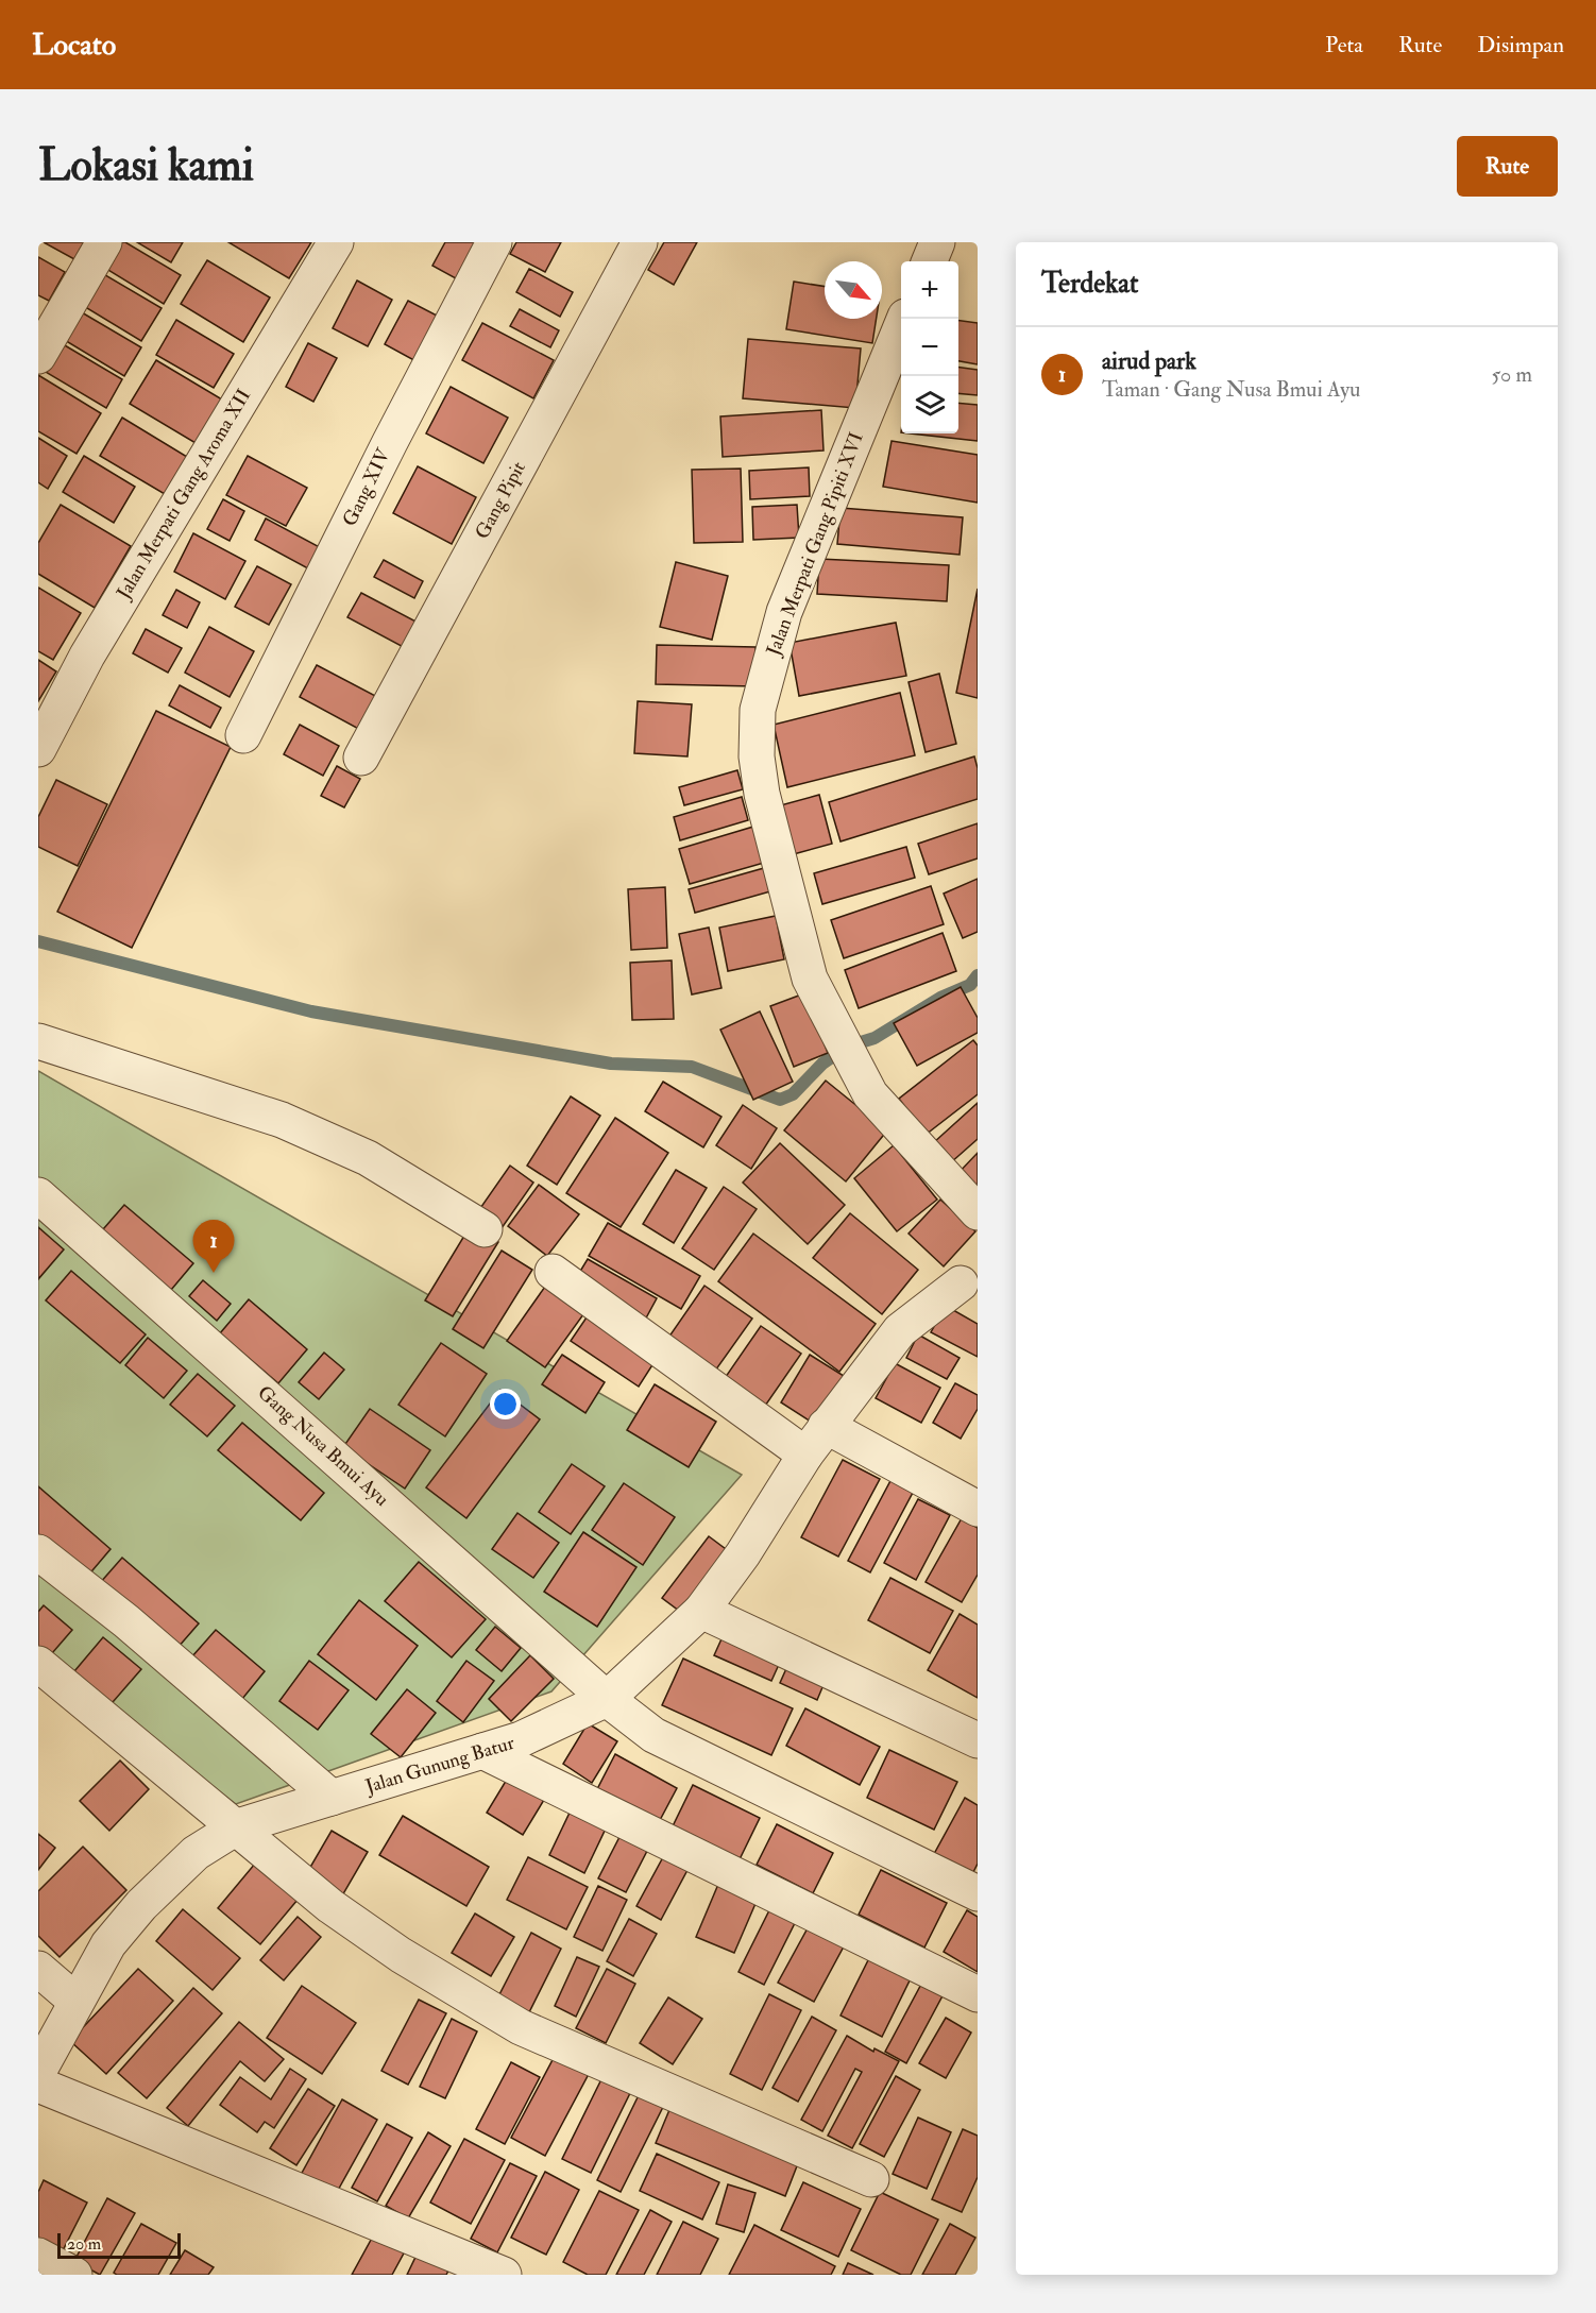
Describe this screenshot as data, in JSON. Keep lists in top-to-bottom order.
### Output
{
  "streets": {
    "street": [
      "Gang XIV",
      "Jalan Merpati Gang Aroma XII",
      "Gang Pipit",
      "Jalan Merpati Gang Pipiti XVI",
      "Gang Nusa Bmui Ayu",
      "Jalan Gunung Batur"
    ]
  },
  "crossings": [
    ["Gang Nusa Bmui Ayu", "Jalan Gunung Batur"]
  ],
  "scale_bar": "20 m",
  "north": "bottom right",
  "page": {
    "header": "Locato",
    "nav": ["Peta", "Rute", "Disimpan"],
    "buttons": "Rute",
    "title": "Lokasi kami",
    "heading": "Terdekat",
    "map_buttons": ["+", "−"],
    "list": [
      {
        "mark": "1",
        "name": "airud park",
        "note": "Taman · Gang Nusa Bmui Ayu",
        "value": "50 m"
      }
    ],
    "pins": "1",
    "scale": "20 m"
  }
}
